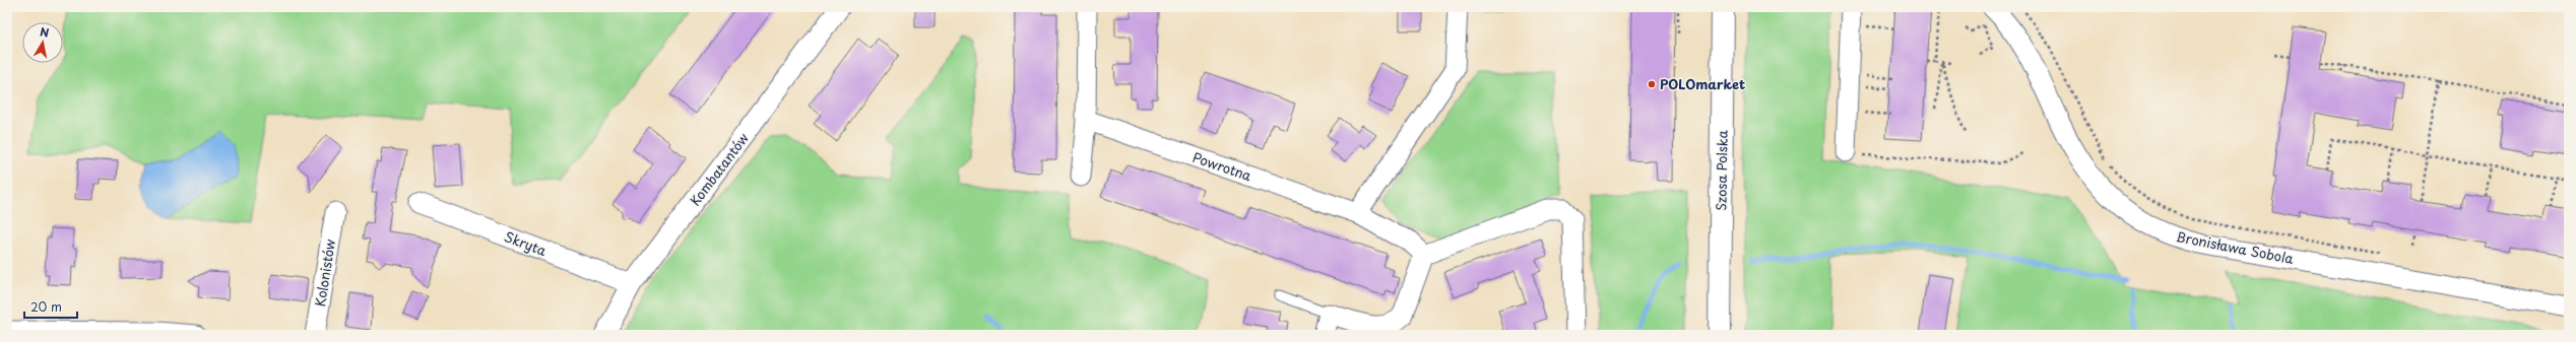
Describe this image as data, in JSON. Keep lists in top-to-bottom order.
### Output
{
  "streets": {
    "street": [
      "Powrotna",
      "Kombatantów",
      "Szosa Polska",
      "Skryta",
      "Bronisława Sobola",
      "Kolonistów"
    ]
  },
  "crossings": [
    ["Kombatantów", "Skryta"]
  ],
  "places": ["POLOmarket"],
  "scale_bar": "20 m",
  "north": "top"
}
